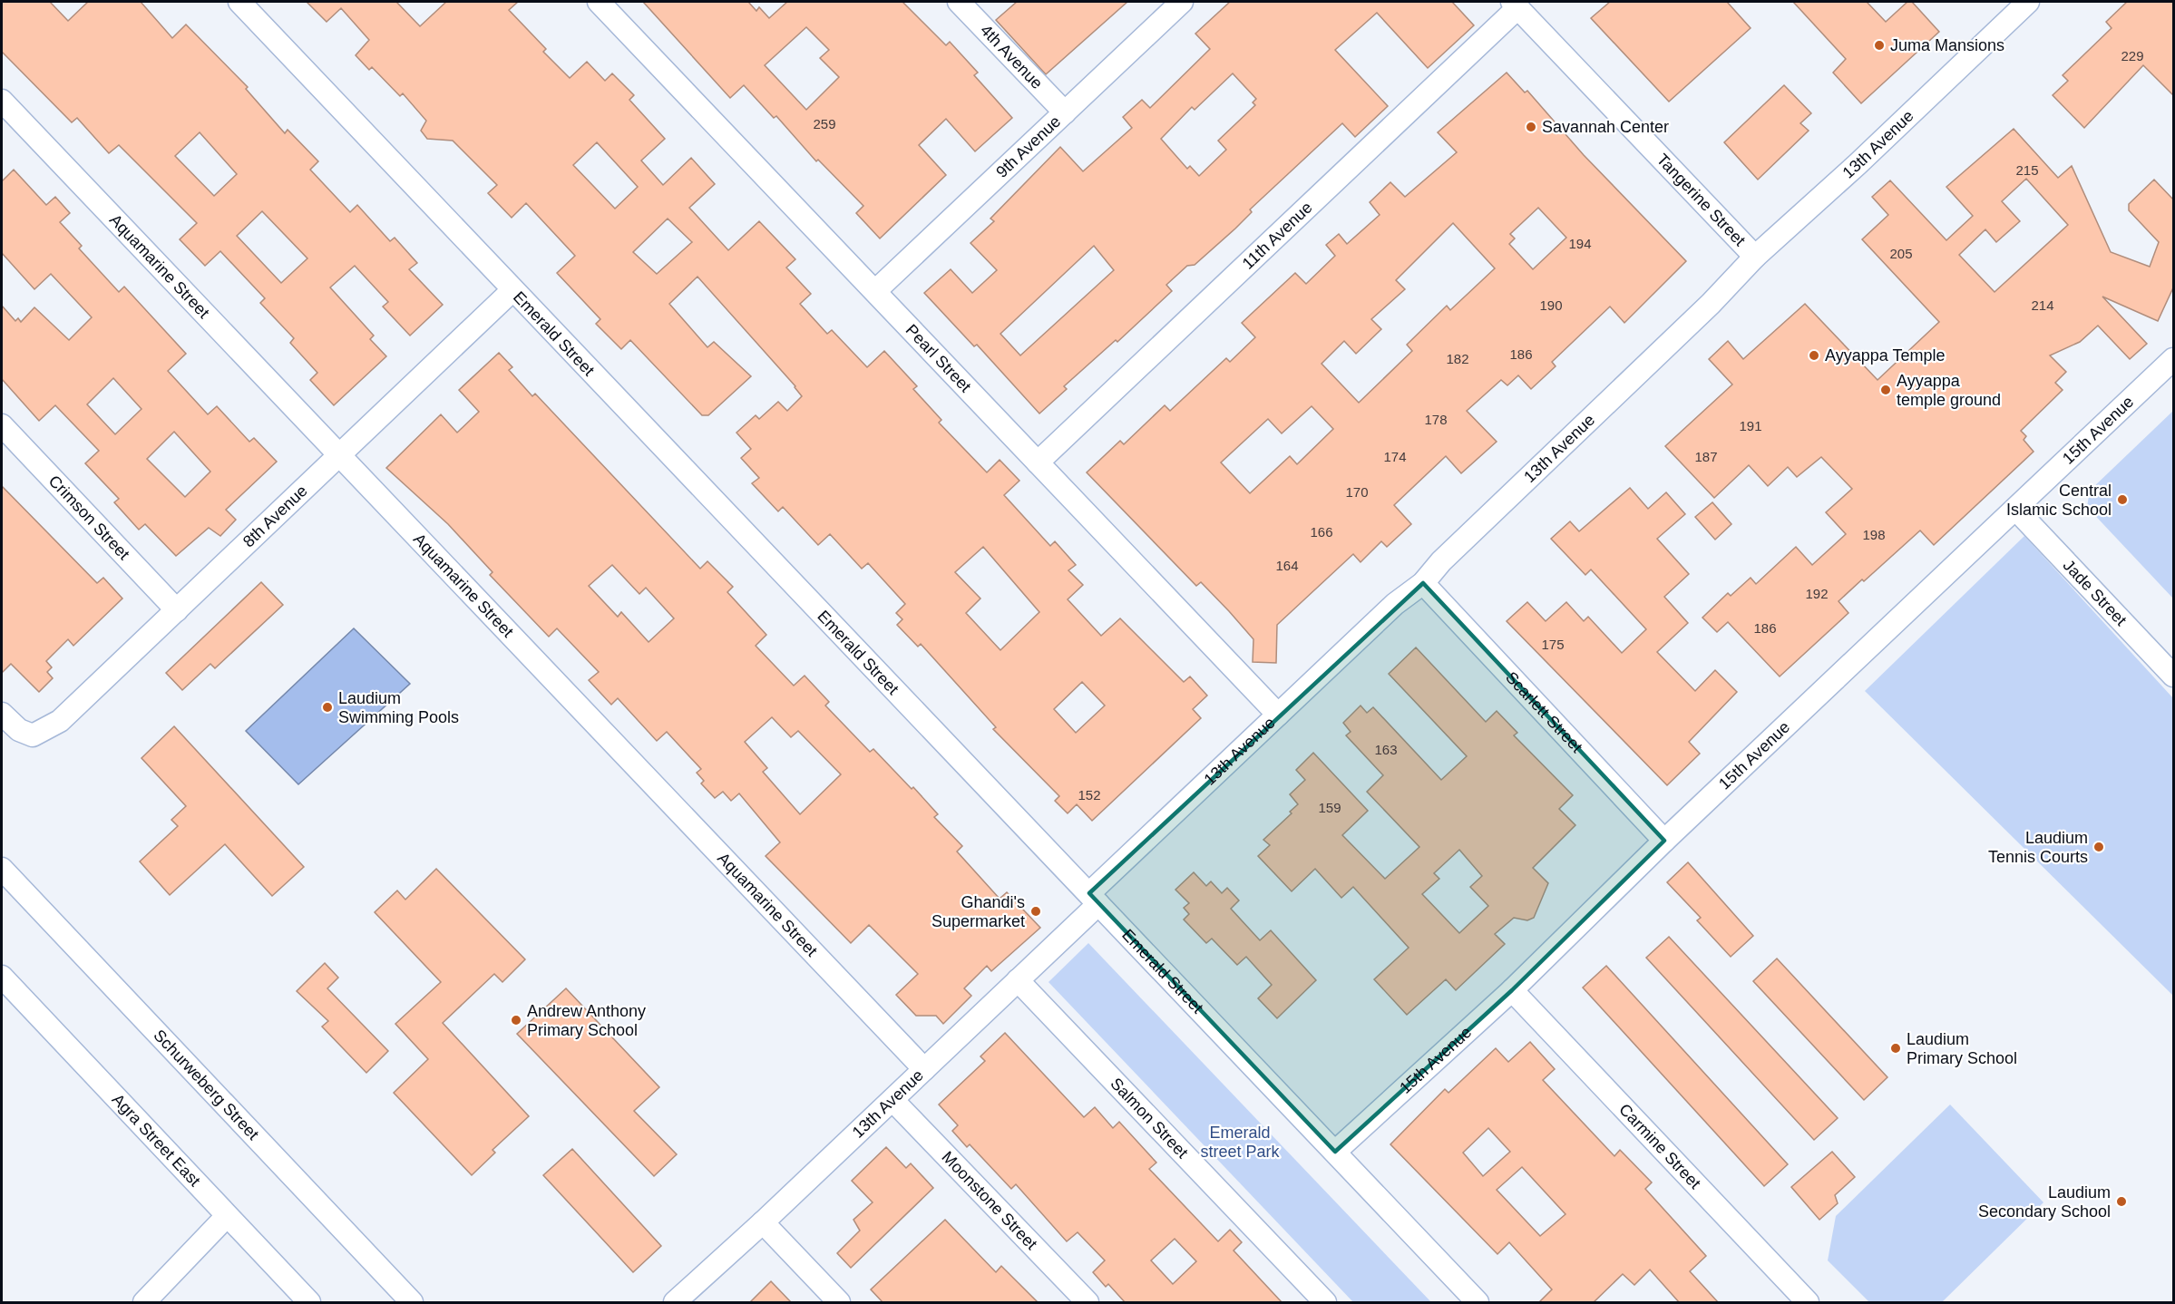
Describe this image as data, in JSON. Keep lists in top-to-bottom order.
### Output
{
  "streets": {
    "street": [
      "4th Avenue",
      "13th Avenue",
      "9th Avenue",
      "Tangerine Street",
      "11th Avenue",
      "Aquamarine Street",
      "Emerald Street",
      "Pearl Street",
      "15th Avenue",
      "8th Avenue",
      "Crimson Street",
      "Jade Street",
      "Scarlett Street",
      "Schurweberg Street",
      "Salmon Street",
      "Agra Street East",
      "Carmine Street",
      "Moonstone Street"
    ]
  },
  "crossings": [
    ["4th Avenue", "9th Avenue"],
    ["13th Avenue", "Tangerine Street"],
    ["13th Avenue", "Aquamarine Street"],
    ["13th Avenue", "Emerald Street"],
    ["13th Avenue", "Pearl Street"],
    ["13th Avenue", "Scarlett Street"],
    ["13th Avenue", "Salmon Street"],
    ["13th Avenue", "Moonstone Street"],
    ["9th Avenue", "Pearl Street"],
    ["Tangerine Street", "11th Avenue"],
    ["11th Avenue", "Pearl Street"],
    ["Aquamarine Street", "8th Avenue"],
    ["Emerald Street", "15th Avenue"],
    ["Emerald Street", "8th Avenue"],
    ["15th Avenue", "Jade Street"],
    ["15th Avenue", "Scarlett Street"],
    ["15th Avenue", "Carmine Street"],
    ["8th Avenue", "Crimson Street"]
  ],
  "parks": ["Emerald street Park"],
  "places": [
    "Juma Mansions",
    "Savannah Center",
    "Ayyappa Temple",
    "Ayyappa temple ground",
    "Central Islamic School",
    "Laudium Swimming Pools",
    "Laudium Tennis Courts",
    "Ghandi's Supermarket",
    "Andrew Anthony Primary School",
    "Laudium Primary School",
    "Laudium Secondary School"
  ],
  "house_numbers": [
    "229",
    "259",
    "215",
    "194",
    "205",
    "190",
    "214",
    "186",
    "182",
    "178",
    "191",
    "174",
    "187",
    "170",
    "166",
    "198",
    "164",
    "192",
    "186",
    "175",
    "163",
    "152",
    "159"
  ]
}
